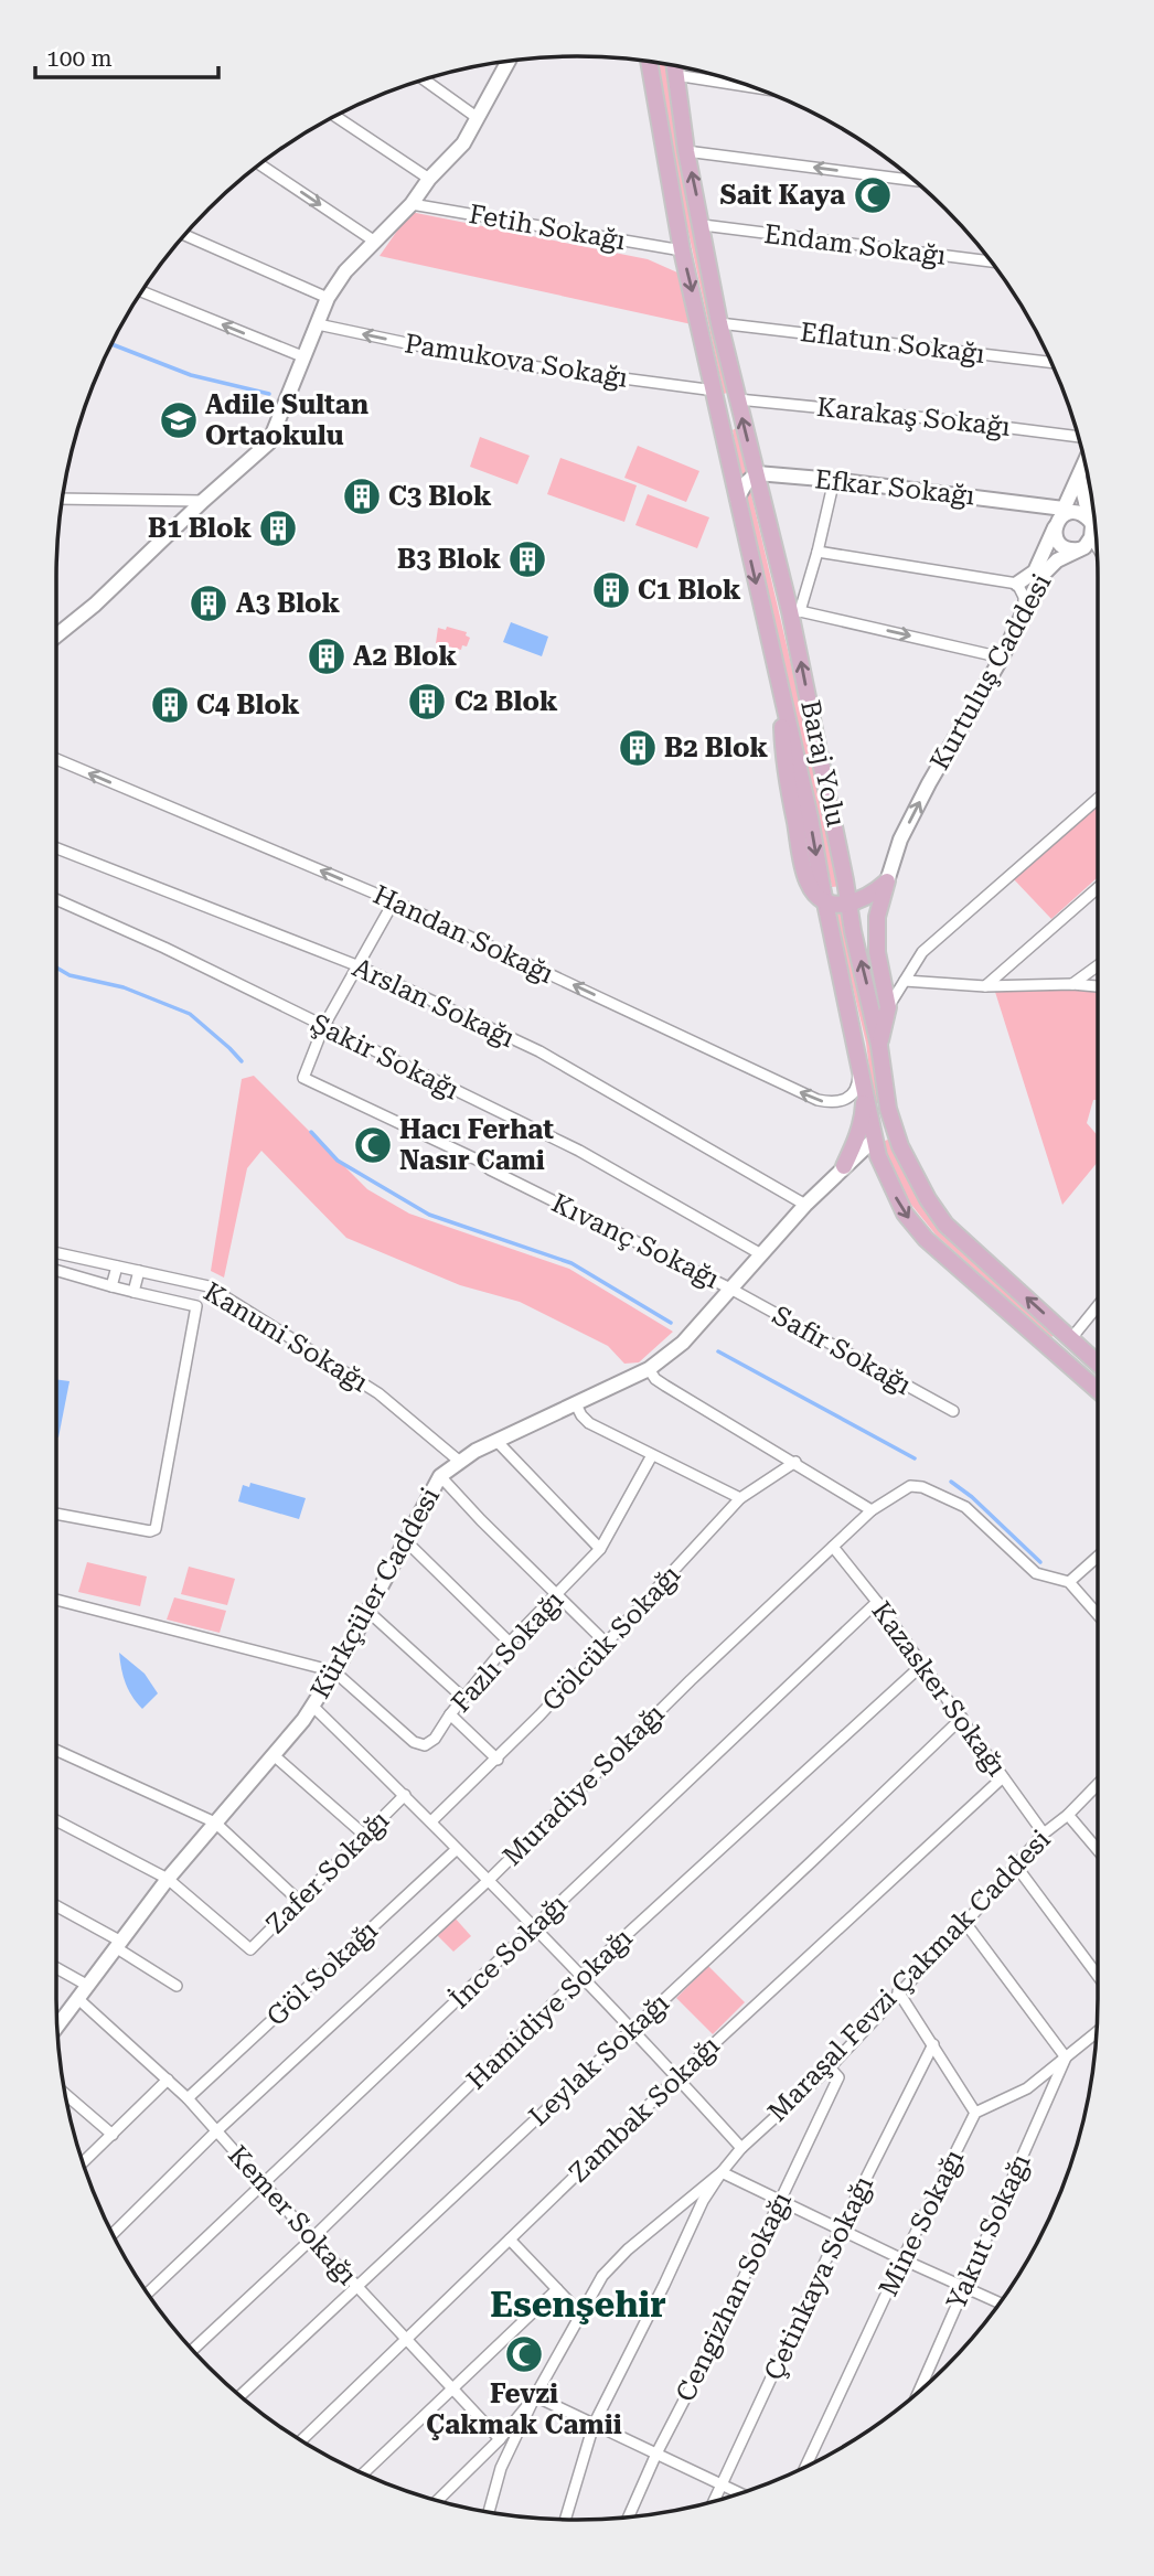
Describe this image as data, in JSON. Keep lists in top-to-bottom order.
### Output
{
  "streets": {
    "main road": [
      "Efkar Sokağı",
      "Kurtuluş Caddesi",
      "Baraj Yolu",
      "Kürkçüler Caddesi"
    ],
    "street": [
      "Fetih Sokağı",
      "Endam Sokağı",
      "Eflatun Sokağı",
      "Pamukova Sokağı",
      "Karakaş Sokağı",
      "Handan Sokağı",
      "Arslan Sokağı",
      "Şakir Sokağı",
      "Kıvanç Sokağı",
      "Kanuni Sokağı",
      "Safir Sokağı",
      "Gölcük Sokağı",
      "Fazlı Sokağı",
      "Kazasker Sokağı",
      "Muradiye Sokağı",
      "Zafer Sokağı",
      "İnce Sokağı",
      "Göl Sokağı",
      "Maraşal Fevzi Çakmak Caddesi",
      "Hamidiye Sokağı",
      "Leylak Sokağı",
      "Zambak Sokağı",
      "Kemer Sokağı",
      "Mine Sokağı",
      "Yakut Sokağı",
      "Çetinkaya Sokağı",
      "Cengizhan Sokağı"
    ]
  },
  "crossings": [
    ["Fetih Sokağı", "Baraj Yolu"],
    ["Endam Sokağı", "Baraj Yolu"],
    ["Eflatun Sokağı", "Baraj Yolu"],
    ["Pamukova Sokağı", "Baraj Yolu"],
    ["Karakaş Sokağı", "Baraj Yolu"],
    ["Efkar Sokağı", "Kurtuluş Caddesi"],
    ["Efkar Sokağı", "Baraj Yolu"],
    ["Baraj Yolu", "Handan Sokağı"],
    ["Baraj Yolu", "Kürkçüler Caddesi"],
    ["Handan Sokağı", "Kıvanç Sokağı"],
    ["Arslan Sokağı", "Kıvanç Sokağı"],
    ["Arslan Sokağı", "Kürkçüler Caddesi"],
    ["Şakir Sokağı", "Kıvanç Sokağı"],
    ["Şakir Sokağı", "Kürkçüler Caddesi"],
    ["Kıvanç Sokağı", "Safir Sokağı"],
    ["Kıvanç Sokağı", "Kürkçüler Caddesi"],
    ["Kanuni Sokağı", "Kürkçüler Caddesi"],
    ["Safir Sokağı", "Kürkçüler Caddesi"],
    ["Kürkçüler Caddesi", "Fazlı Sokağı"],
    ["Kürkçüler Caddesi", "Zafer Sokağı"],
    ["Kürkçüler Caddesi", "Kemer Sokağı"],
    ["Kazasker Sokağı", "Muradiye Sokağı"],
    ["Kazasker Sokağı", "İnce Sokağı"],
    ["Kazasker Sokağı", "Maraşal Fevzi Çakmak Caddesi"],
    ["Kazasker Sokağı", "Hamidiye Sokağı"],
    ["Kazasker Sokağı", "Leylak Sokağı"],
    ["Kazasker Sokağı", "Zambak Sokağı"],
    ["Muradiye Sokağı", "Kemer Sokağı"],
    ["İnce Sokağı", "Kemer Sokağı"],
    ["Göl Sokağı", "Kemer Sokağı"],
    ["Maraşal Fevzi Çakmak Caddesi", "Cengizhan Sokağı"],
    ["Hamidiye Sokağı", "Kemer Sokağı"],
    ["Leylak Sokağı", "Kemer Sokağı"],
    ["Zambak Sokağı", "Kemer Sokağı"]
  ],
  "one_way": ["Pamukova Sokağı", "Kurtuluş Caddesi", "Handan Sokağı"],
  "districts": ["Esenşehir"],
  "places": {
    "mosque": ["Sait Kaya", "Hacı Ferhat Nasır Cami", "Fevzi Çakmak Camii"],
    "school or university": ["Adile Sultan Ortaokulu"],
    "building": [
      "C3 Blok",
      "B1 Blok",
      "B3 Blok",
      "C1 Blok",
      "A3 Blok",
      "A2 Blok",
      "C2 Blok",
      "C4 Blok",
      "B2 Blok"
    ]
  },
  "scale_bar": "100 m"
}
